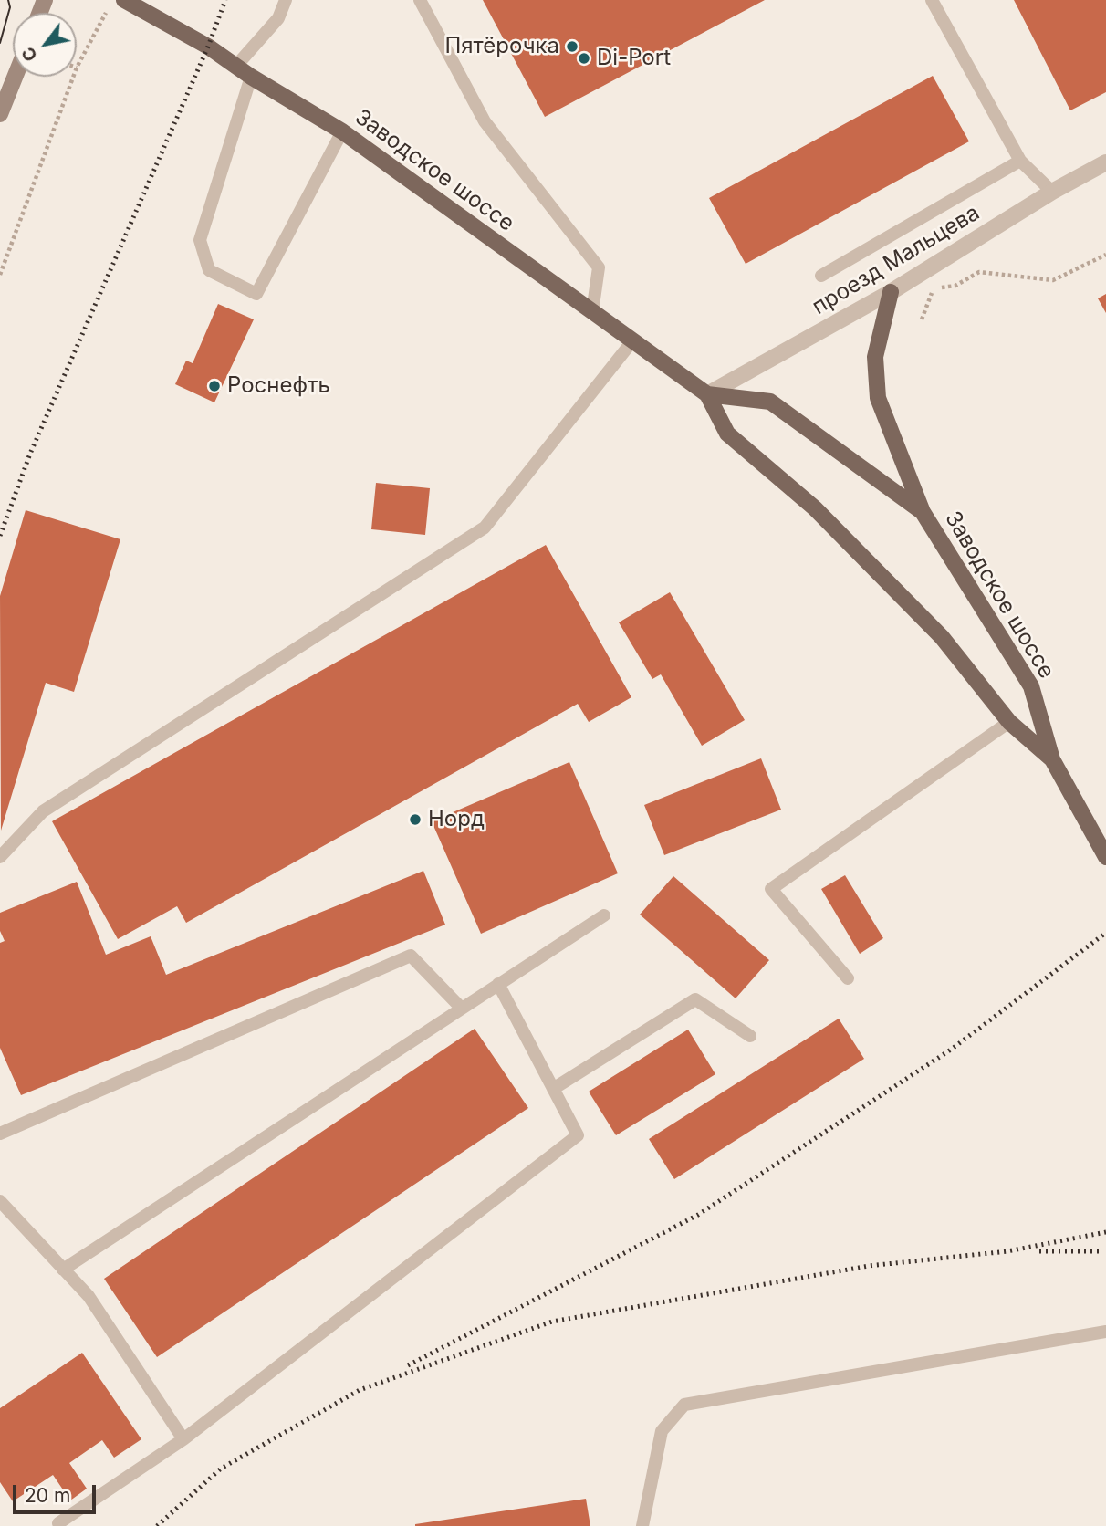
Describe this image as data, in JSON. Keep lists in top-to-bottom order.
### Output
{
  "streets": {
    "main road": ["Заводское шоссе"],
    "street": ["проезд Мальцева"]
  },
  "crossings": [
    ["Заводское шоссе", "проезд Мальцева"]
  ],
  "places": [
    "Пятёрочка",
    "Di-Port",
    "Роснефть",
    "Норд"
  ],
  "scale_bar": "20 m",
  "north": "bottom left"
}
